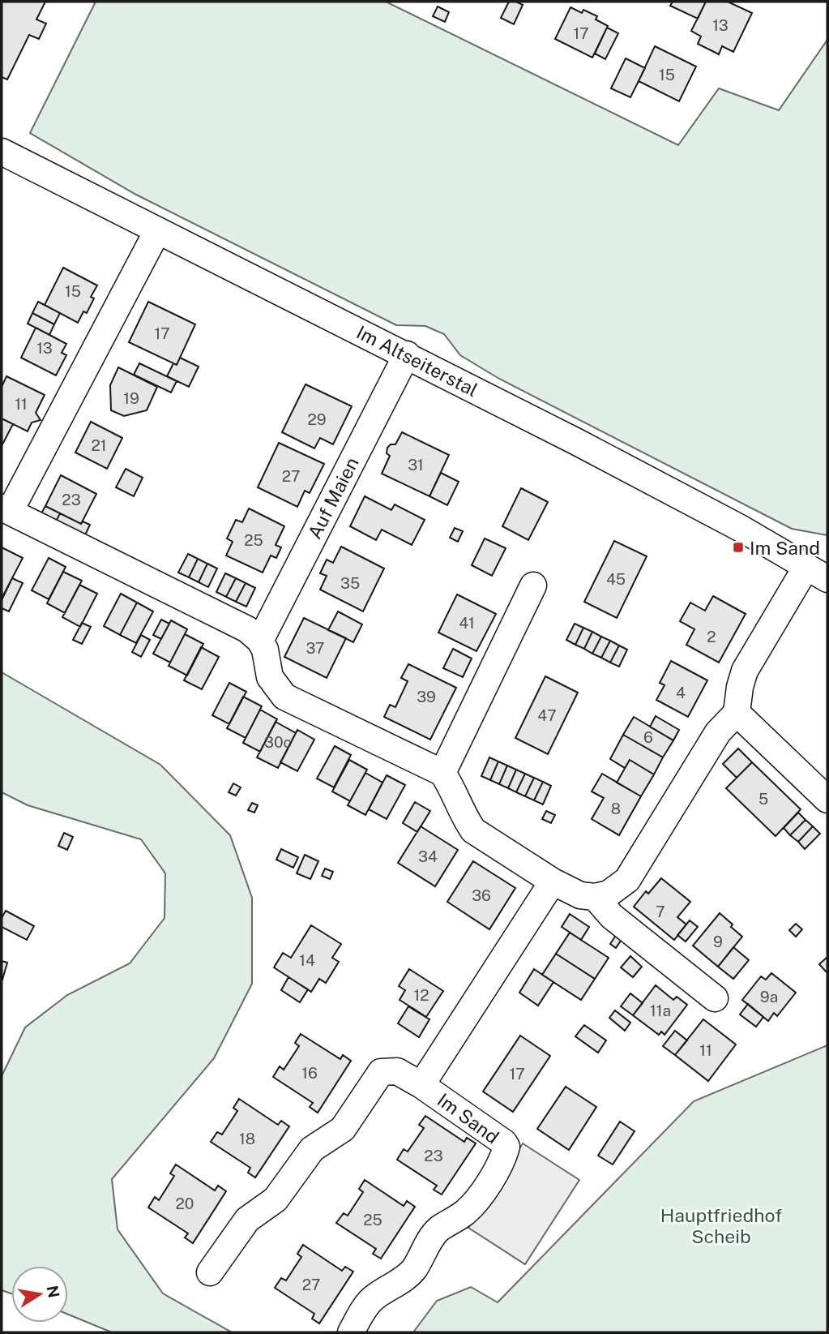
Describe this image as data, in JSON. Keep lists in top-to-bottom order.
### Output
{
  "streets": {
    "street": ["Im Altseiterstal", "Auf Maien", "Im Sand"]
  },
  "crossings": [
    ["Im Altseiterstal", "Auf Maien"]
  ],
  "parks": ["Hauptfriedhof Scheib"],
  "places": {
    "transit": ["Im Sand"]
  },
  "house_numbers": [
    "13",
    "17",
    "15",
    "15",
    "17",
    "13",
    "19",
    "11",
    "29",
    "21",
    "31",
    "27",
    "23",
    "25",
    "45",
    "35",
    "41",
    "2",
    "37",
    "4",
    "39",
    "47",
    "6",
    "30c",
    "5",
    "8",
    "34",
    "36",
    "7",
    "9",
    "14",
    "12",
    "9a",
    "11a",
    "11",
    "16",
    "17",
    "18",
    "23",
    "20",
    "25",
    "27"
  ],
  "north": "right"
}
